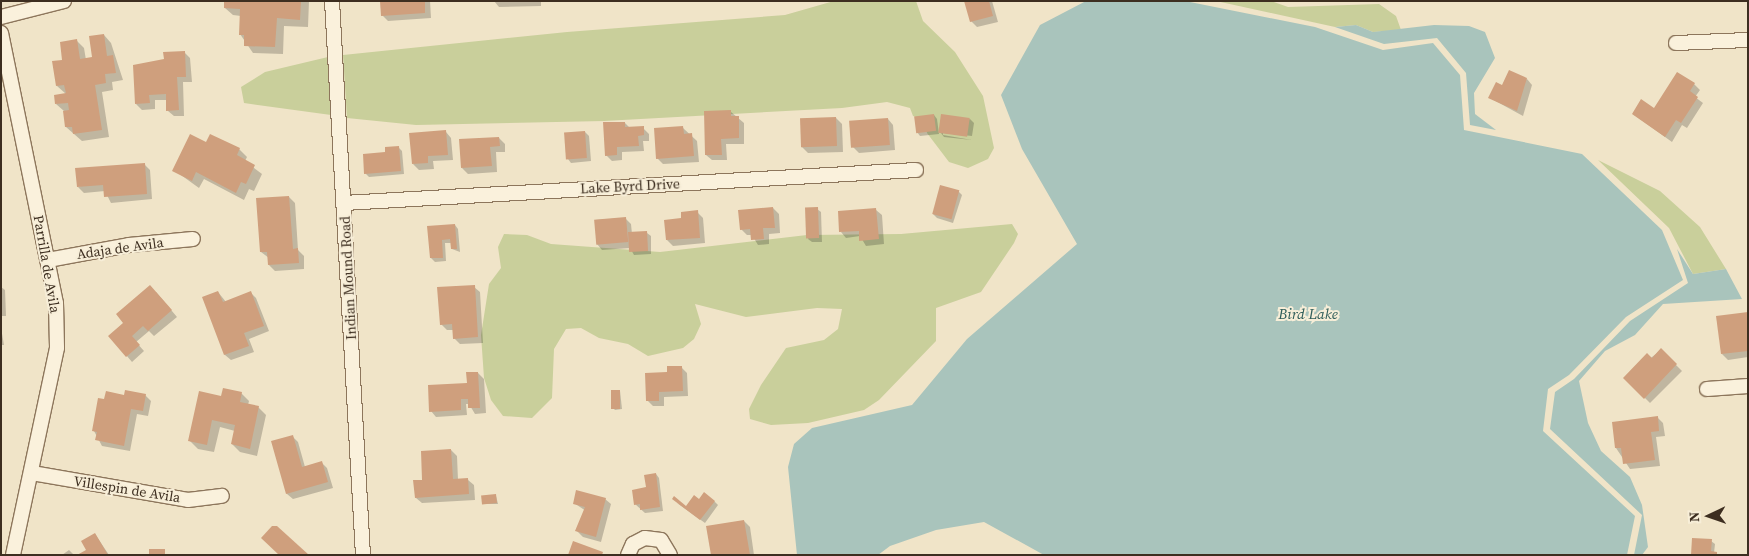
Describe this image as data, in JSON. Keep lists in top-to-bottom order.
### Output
{
  "streets": {
    "street": [
      "Lake Byrd Drive",
      "Adaja de Avila",
      "Parrilla de Avila",
      "Indian Mound Road",
      "Villespin de Avila"
    ]
  },
  "crossings": [
    ["Lake Byrd Drive", "Indian Mound Road"],
    ["Adaja de Avila", "Parrilla de Avila"],
    ["Parrilla de Avila", "Villespin de Avila"]
  ],
  "water": ["Bird Lake"],
  "north": "left"
}
